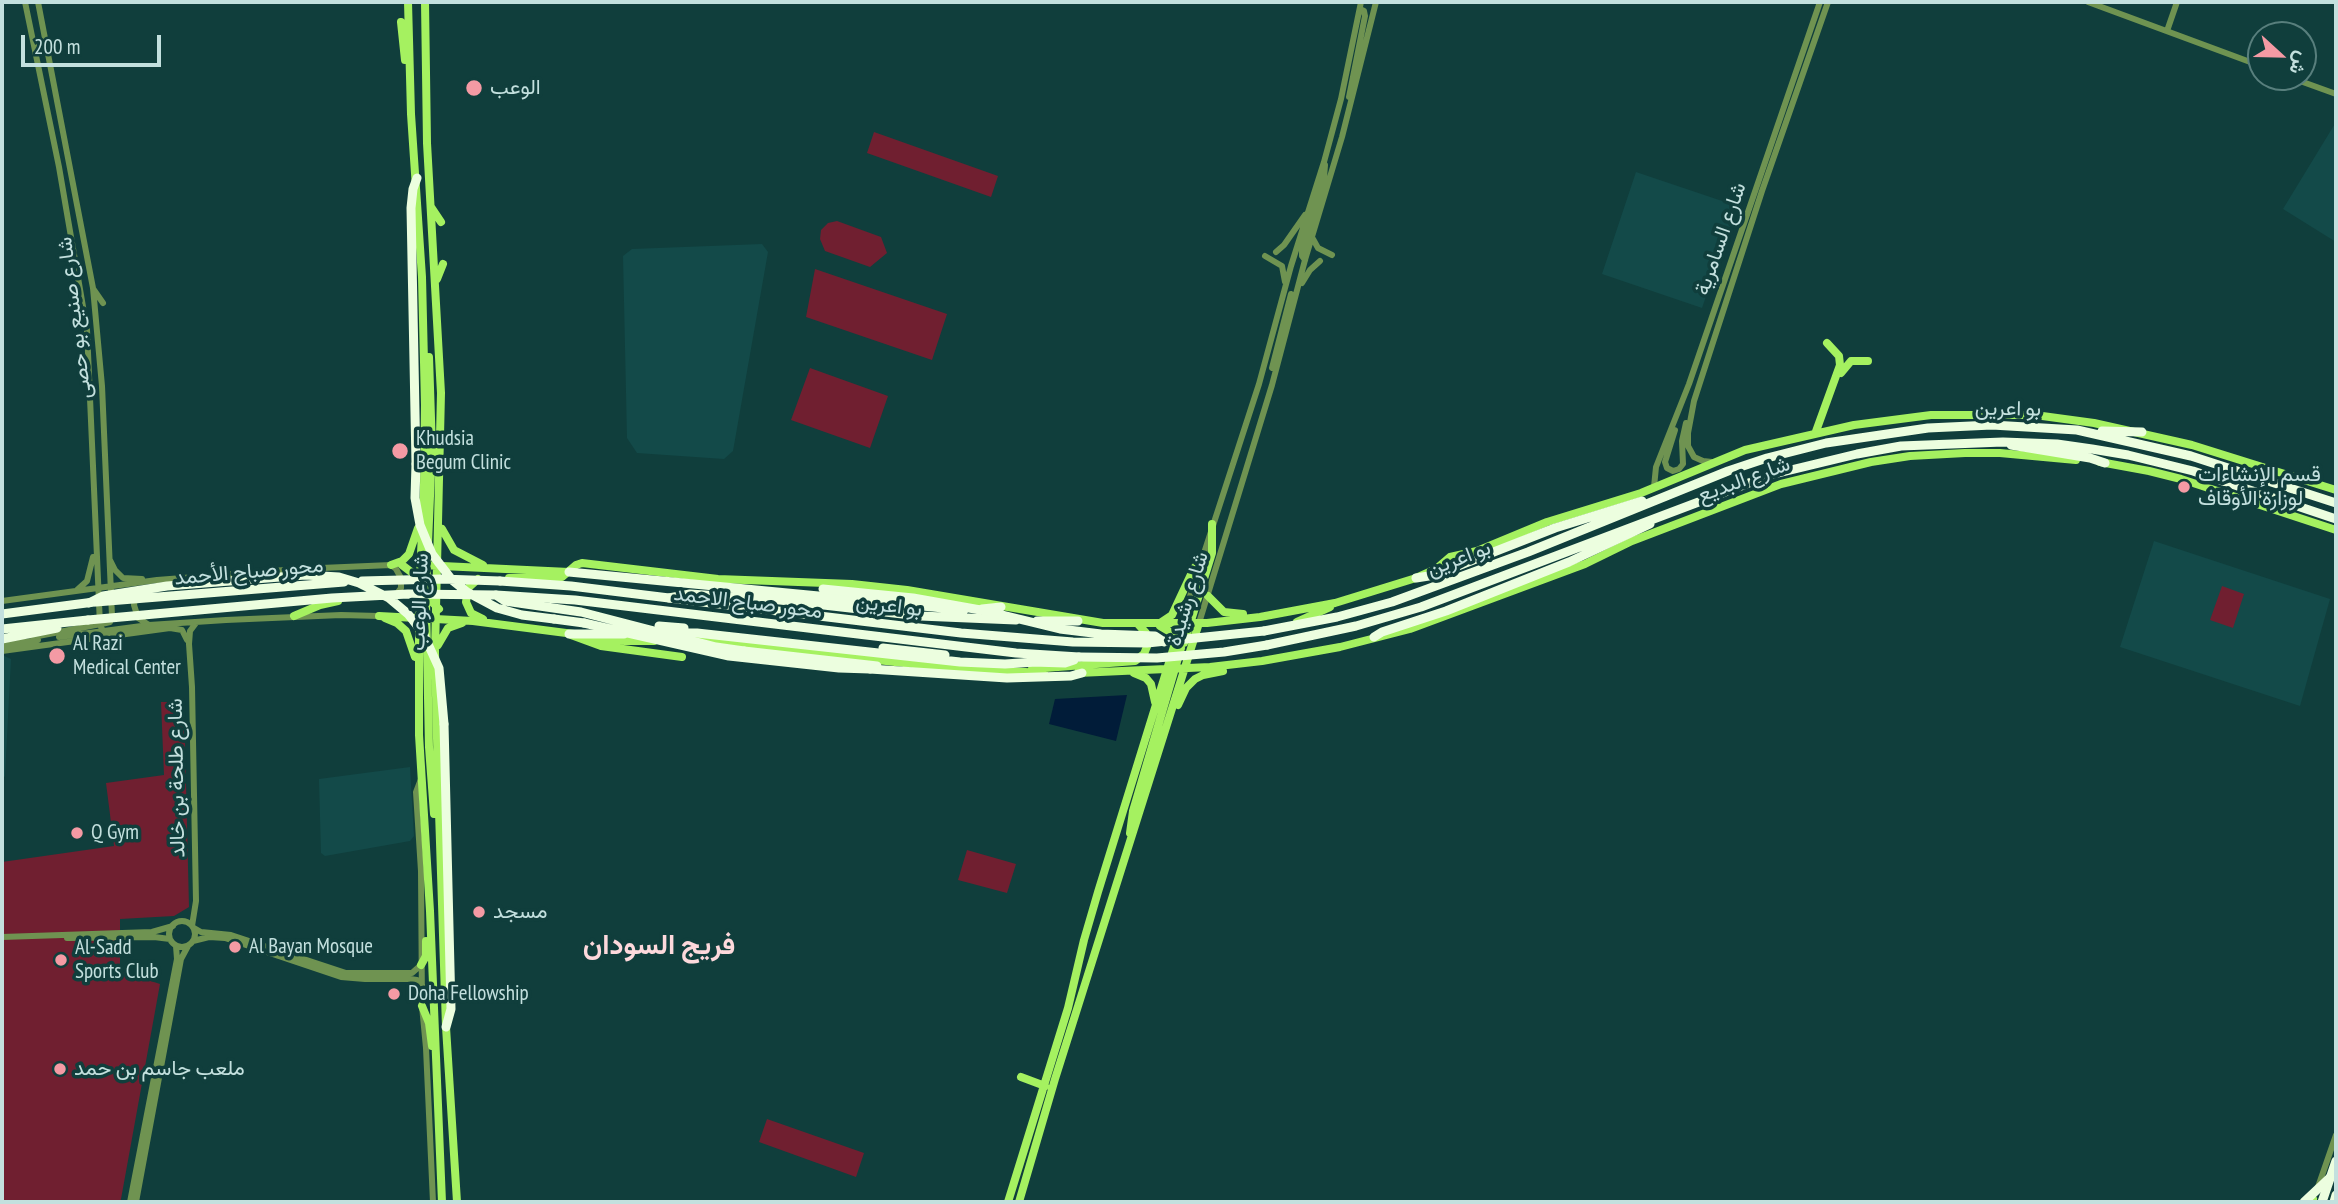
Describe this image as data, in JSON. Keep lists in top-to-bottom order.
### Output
{
  "streets": {
    "highway": ["بو اعرين", "محور صباح الأحمد", "محور صباح الاحمد"],
    "main road": ["شارع البديع", "شارع رشيدة", "شارع الوعب"],
    "street": ["شارع السامرية", "شارع صنيع بو حصى", "شارع طلحة بن خالد"]
  },
  "crossings": [
    ["شارع السامرية", "شارع البديع"],
    ["شارع صنيع بو حصى", "محور صباح الأحمد"],
    ["بو اعرين", "شارع البديع"],
    ["بو اعرين", "محور صباح الأحمد"],
    ["بو اعرين", "شارع رشيدة"],
    ["بو اعرين", "محور صباح الاحمد"],
    ["شارع البديع", "شارع رشيدة"],
    ["محور صباح الأحمد", "شارع الوعب"],
    ["محور صباح الأحمد", "محور صباح الاحمد"]
  ],
  "districts": ["فريج السودان"],
  "places": [
    "الوعب",
    "Khudsia Begum Clinic",
    "قسم الإنشاءات لوزارة الأوقاف",
    "Al Razi Medical Center",
    "Q Gym",
    "مسجد",
    "Al Bayan Mosque",
    "Al-Sadd Sports Club",
    "Doha Fellowship",
    "ملعب جاسم بن حمد"
  ],
  "scale_bar": "200 m",
  "north": "right"
}
